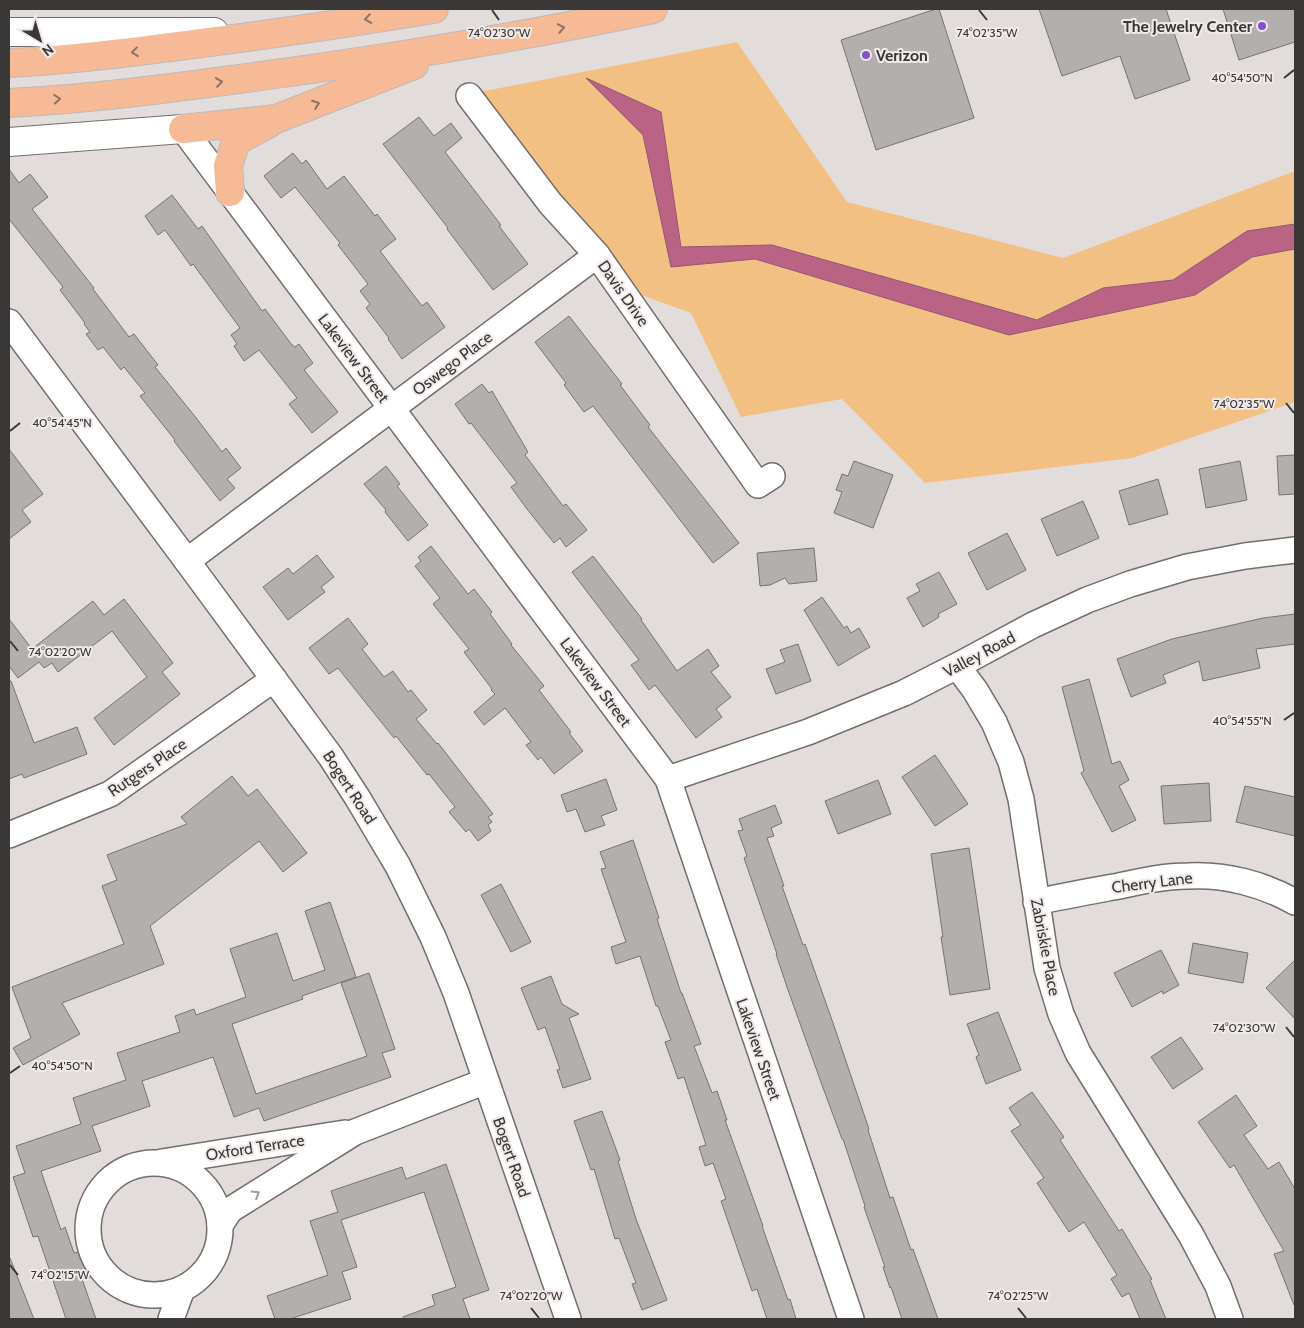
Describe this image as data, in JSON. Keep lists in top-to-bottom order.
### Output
{
  "streets": {
    "street": [
      "Davis Drive",
      "Lakeview Street",
      "Oswego Place",
      "Valley Road",
      "Rutgers Place",
      "Bogert Road",
      "Cherry Lane",
      "Zabriskie Place",
      "Oxford Terrace"
    ]
  },
  "crossings": [
    ["Davis Drive", "Oswego Place"],
    ["Lakeview Street", "Oswego Place"],
    ["Lakeview Street", "Valley Road"],
    ["Oswego Place", "Bogert Road"],
    ["Valley Road", "Zabriskie Place"],
    ["Rutgers Place", "Bogert Road"],
    ["Bogert Road", "Oxford Terrace"],
    ["Cherry Lane", "Zabriskie Place"]
  ],
  "places": ["The Jewelry Center", "Verizon"],
  "north": "bottom right",
  "coordinates": [
    "74°02'30\"W",
    "74°02'35\"W",
    "40°54'50\"N",
    "40°54'45\"N",
    "74°02'20\"W",
    "40°54'55\"N",
    "74°02'15\"W",
    "74°02'25\"W"
  ]
}
